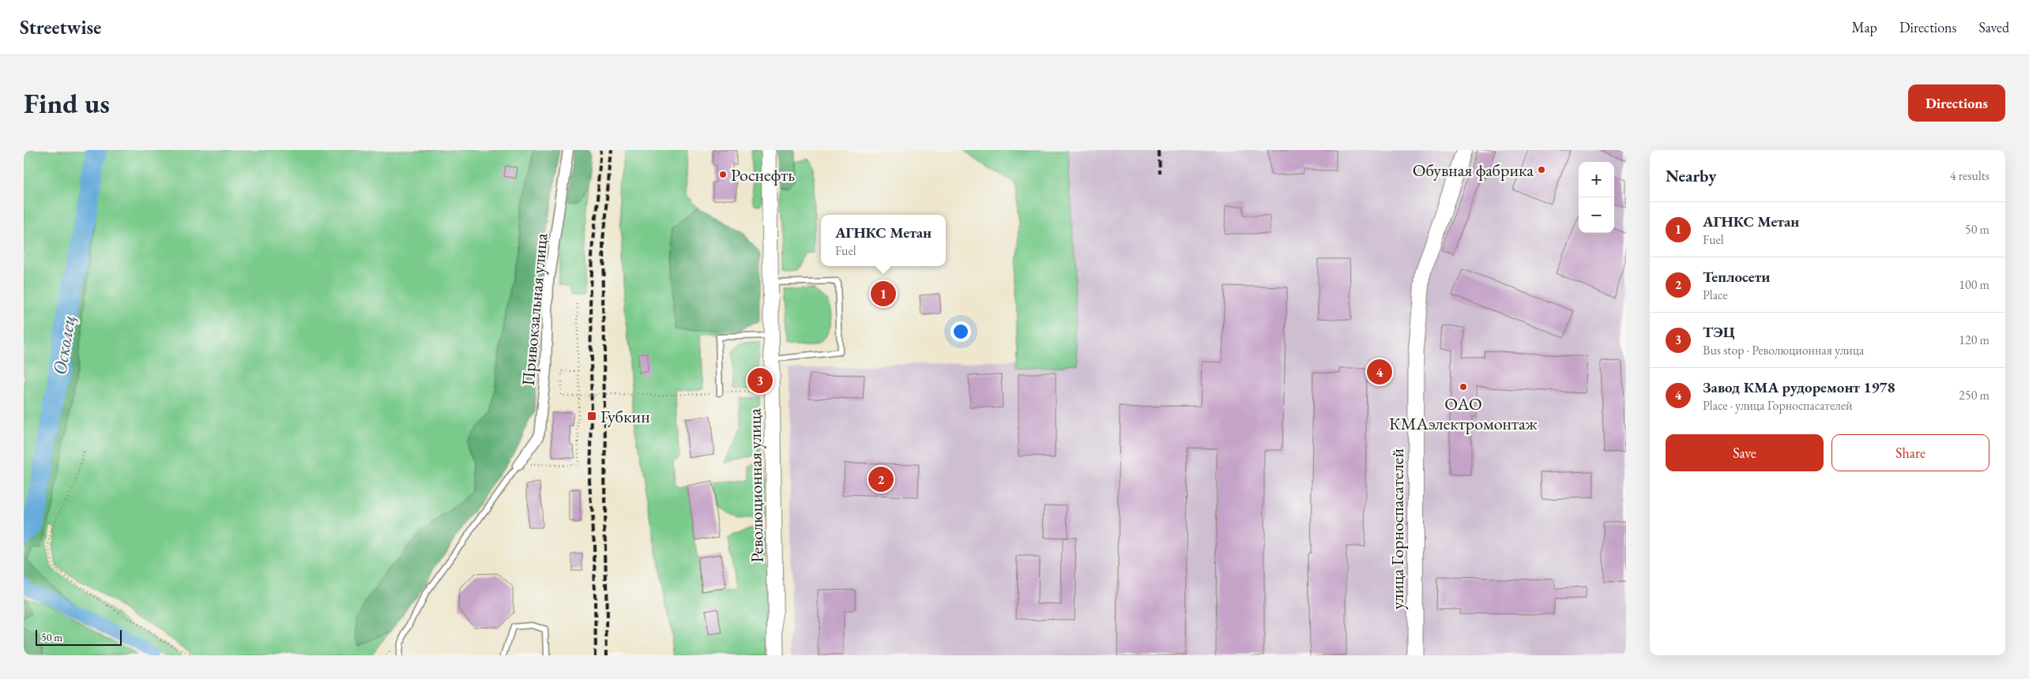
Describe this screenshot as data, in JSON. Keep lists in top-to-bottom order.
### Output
{
  "streets": {
    "street": ["Привокзальная улица", "Революционная улица", "улица Горноспасателей"]
  },
  "water": ["Осколец"],
  "places": {
    "other": ["Обувная фабрика", "Роснефть", "ОАО КМАэлектромонтаж"],
    "transit": ["Губкин"]
  },
  "scale_bar": "50 m",
  "page": {
    "header": "Streetwise",
    "nav": ["Map", "Directions", "Saved"],
    "buttons": [
      "Directions",
      ["Save", "Share"]
    ],
    "title": "Find us",
    "heading": ["Nearby", "4 results"],
    "map_buttons": ["+", "−"],
    "list": [
      {
        "mark": "1",
        "name": "АГНКС Метан",
        "note": "Fuel",
        "value": "50 m"
      },
      {
        "mark": "2",
        "name": "Теплосети",
        "note": "Place",
        "value": "100 m"
      },
      {
        "mark": "3",
        "name": "ТЭЦ",
        "note": "Bus stop · Революционная улица",
        "value": "120 m"
      },
      {
        "mark": "4",
        "name": "Завод КМА рудоремонт 1978",
        "note": "Place · улица Горноспасателей",
        "value": "250 m"
      }
    ],
    "popup": ["АГНКС Метан", "Fuel"],
    "pins": [
      "1",
      "4",
      "3",
      "2"
    ],
    "scale": "50 m"
  }
}
